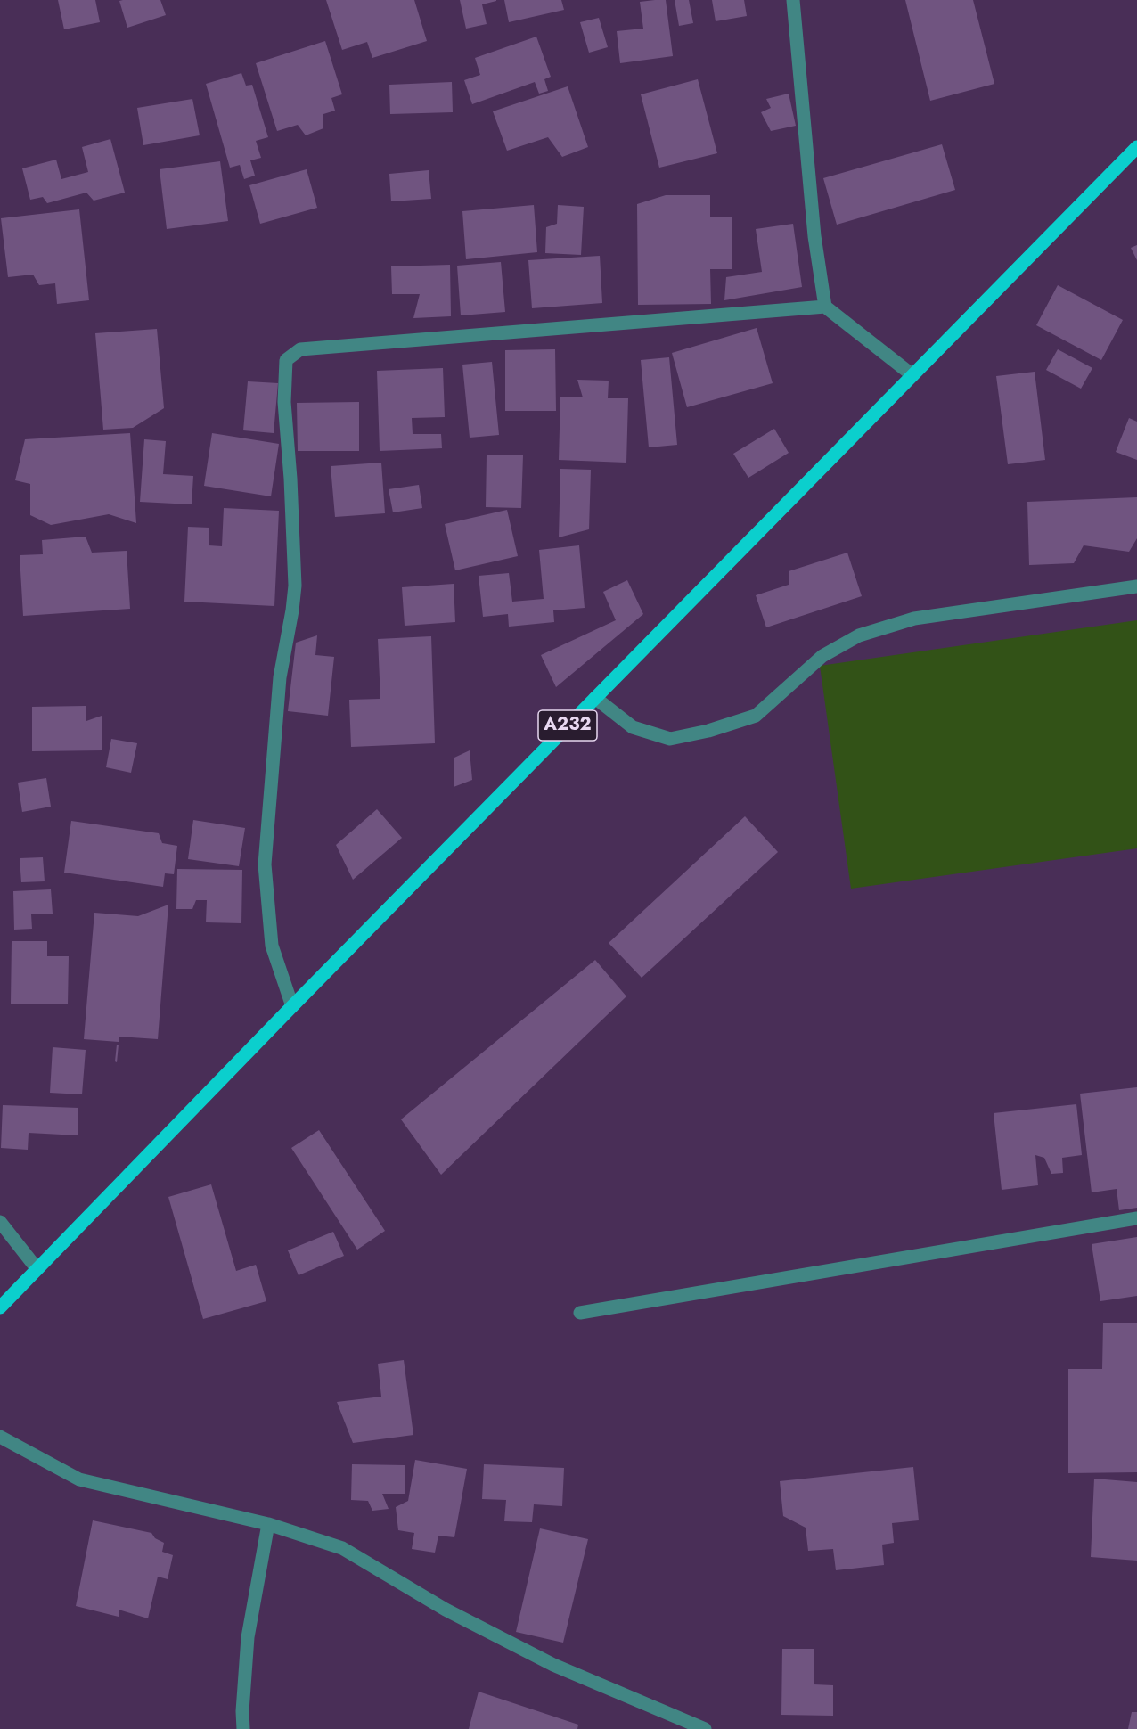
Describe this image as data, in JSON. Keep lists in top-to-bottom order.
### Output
{
  "streets": {
    "main road": ["A232"]
  }
}
